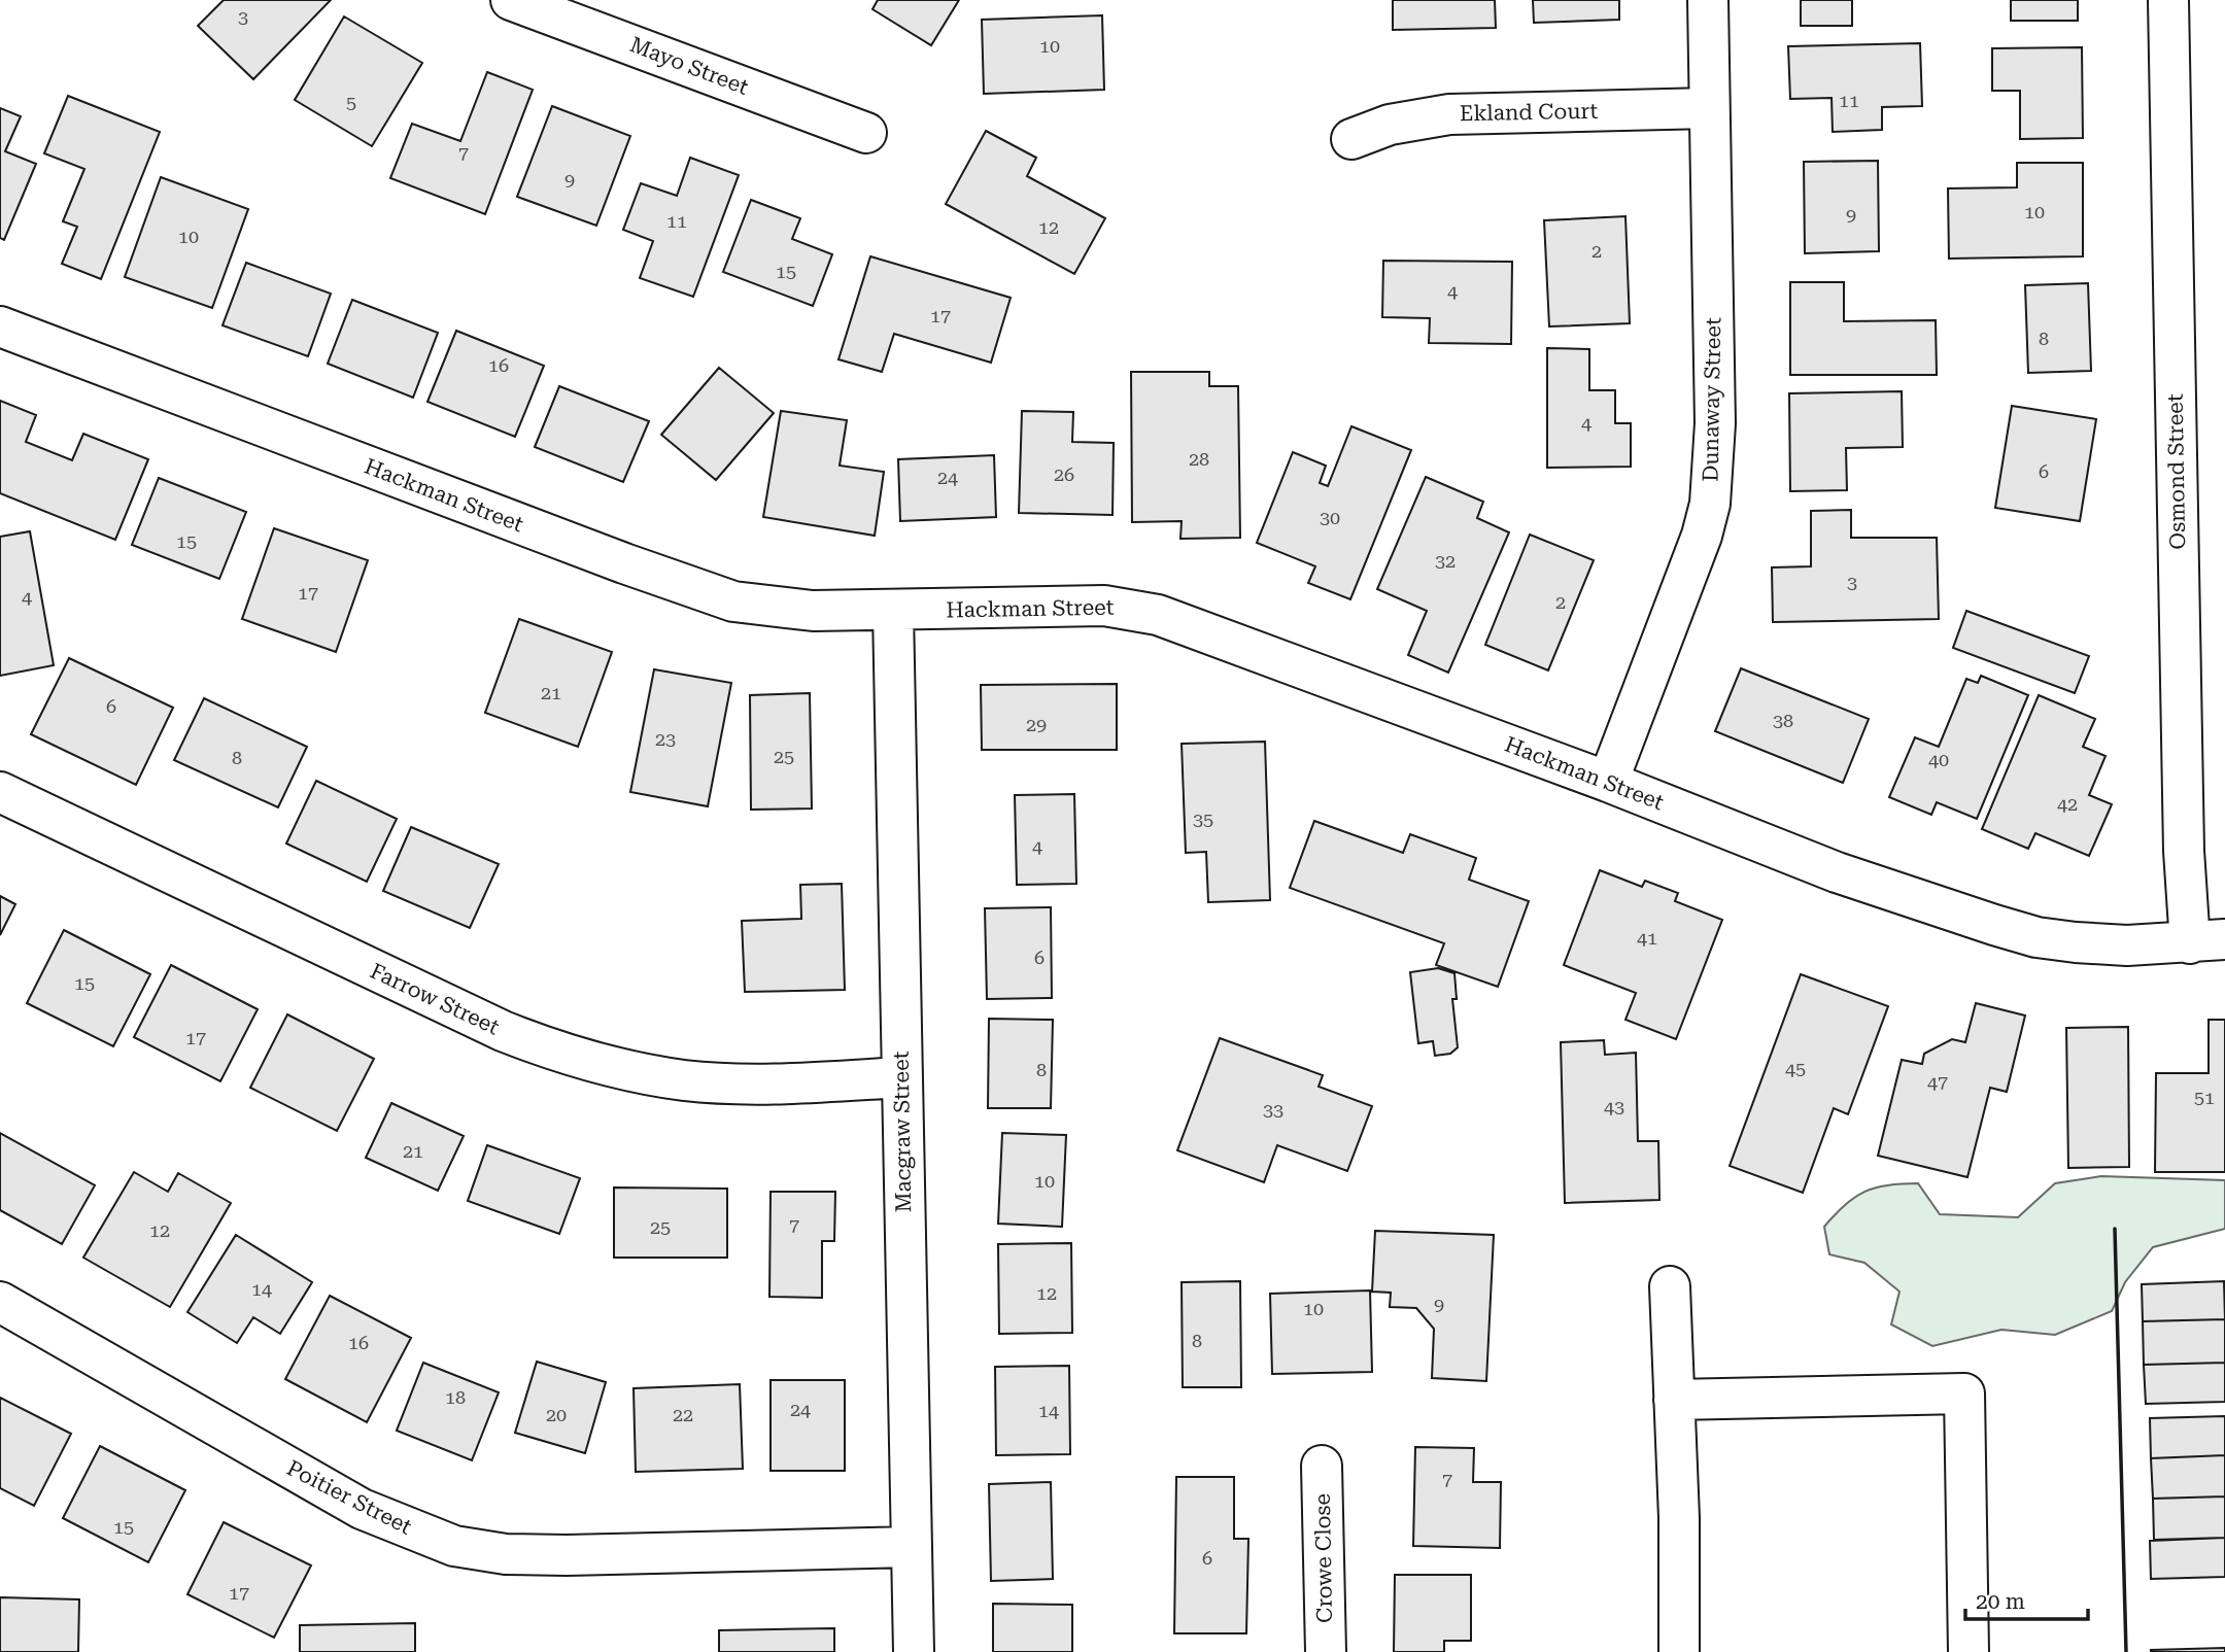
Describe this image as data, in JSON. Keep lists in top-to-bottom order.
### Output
{
  "streets": {
    "street": [
      "Mayo Street",
      "Ekland Court",
      "Dunaway Street",
      "Osmond Street",
      "Hackman Street",
      "Farrow Street",
      "Macgraw Street",
      "Poitier Street",
      "Crowe Close"
    ]
  },
  "crossings": [
    ["Ekland Court", "Dunaway Street"],
    ["Dunaway Street", "Hackman Street"],
    ["Osmond Street", "Hackman Street"],
    ["Hackman Street", "Macgraw Street"],
    ["Farrow Street", "Macgraw Street"],
    ["Macgraw Street", "Poitier Street"]
  ],
  "house_numbers": [
    "3",
    "10",
    "11",
    "5",
    "7",
    "9",
    "10",
    "9",
    "11",
    "12",
    "10",
    "2",
    "15",
    "4",
    "17",
    "8",
    "16",
    "4",
    "28",
    "6",
    "26",
    "24",
    "30",
    "15",
    "32",
    "3",
    "17",
    "4",
    "2",
    "21",
    "6",
    "38",
    "29",
    "23",
    "25",
    "8",
    "40",
    "42",
    "35",
    "4",
    "41",
    "6",
    "15",
    "17",
    "45",
    "8",
    "47",
    "51",
    "43",
    "33",
    "21",
    "10",
    "7",
    "25",
    "12",
    "14",
    "12",
    "9",
    "10",
    "8",
    "16",
    "18",
    "24",
    "14",
    "20",
    "22",
    "7",
    "15",
    "6",
    "17"
  ],
  "scale_bar": "20 m"
}
